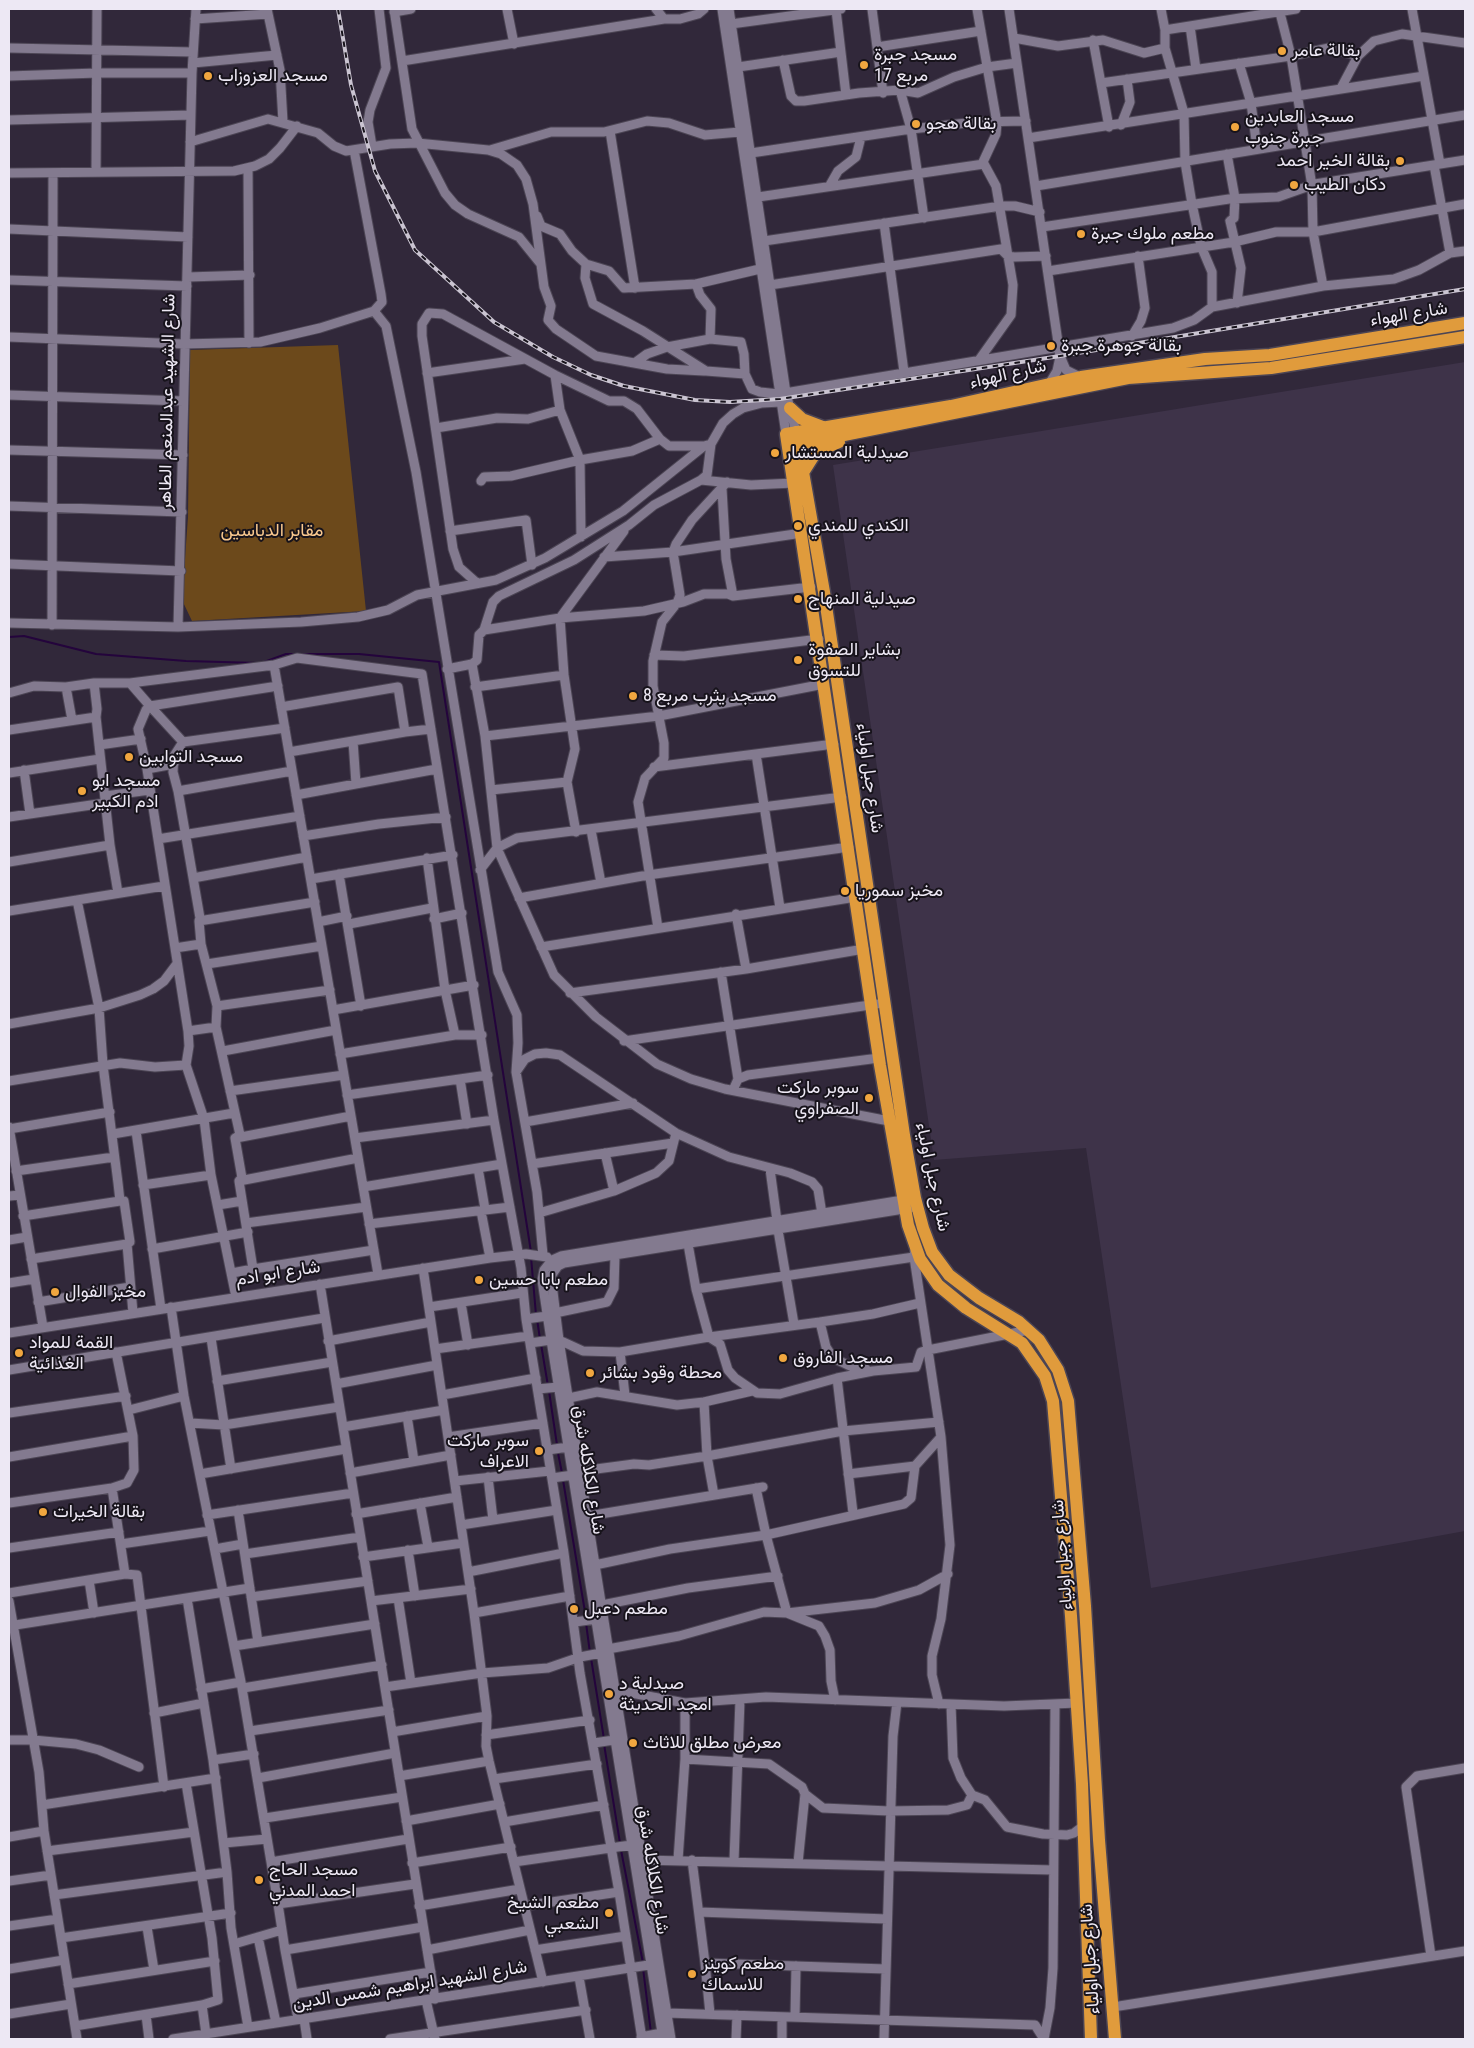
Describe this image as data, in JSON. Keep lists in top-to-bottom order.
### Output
{
  "streets": {
    "highway": ["شارع الهواء", "شارع جبل اولياء"],
    "street": [
      "شارع الشهيد عبدالمنعم الطاهر",
      "شارع ابو ادم",
      "شارع الكلاكله شرق",
      "شارع الشهيد ابراهيم شمس الدين"
    ]
  },
  "crossings": [
    ["شارع الهواء", "شارع جبل اولياء"],
    ["شارع ابو ادم", "شارع الكلاكله شرق"],
    ["شارع الكلاكله شرق", "شارع الشهيد ابراهيم شمس الدين"]
  ],
  "parks": ["مقابر الدباسين"],
  "places": [
    "بقالة عامر",
    "مسجد جبرة مربع 17",
    "مسجد العزوزاب",
    "بقالة هجو",
    "مسجد العابدين جبرة جنوب",
    "بقالة الخير احمد",
    "دكان الطيب",
    "مطعم ملوك جبرة",
    "بقالة جوهرة جبرة",
    "صيدلية المستشار",
    "الكندي للمندي",
    "صيدلية المنهاج",
    "بشاير الصفوة للتسوق",
    "مسجد يثرب مربع 8",
    "مسجد التوابين",
    "مسجد ابو ادم الكبير",
    "مخبز سموريا",
    "سوبر ماركت الصفراوي",
    "مطعم بابا حسين",
    "مخبز الفوال",
    "القمة للمواد الغذائية",
    "مسجد الفاروق",
    "محطة وقود بشائر",
    "سوبر ماركت الاعراف",
    "بقالة الخيرات",
    "مطعم دعبل",
    "صيدلية د امجد الحديثة",
    "معرض مطلق للاثاث",
    "مسجد الحاج احمد المدني",
    "مطعم الشيخ الشعبي",
    "مطعم كوينز للاسماك"
  ]
}
